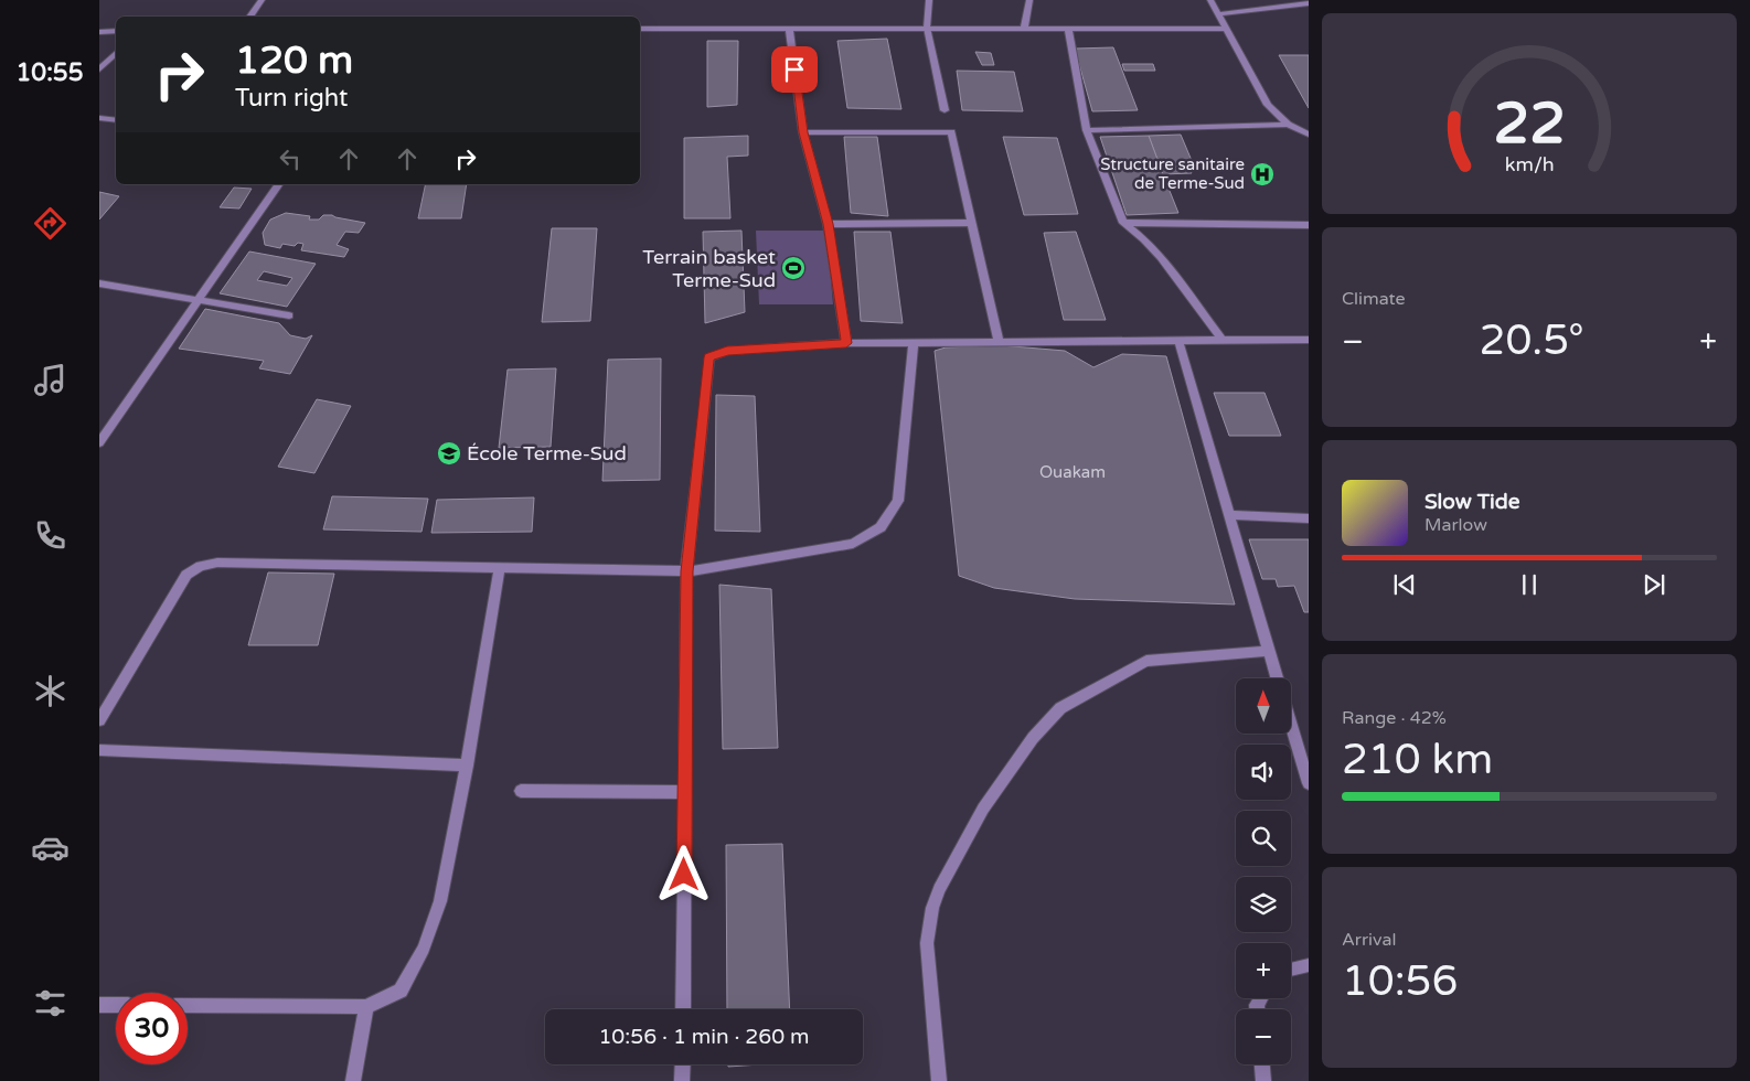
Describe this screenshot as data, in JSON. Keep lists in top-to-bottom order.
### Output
{
  "places": {
    "hospital": ["Structure sanitaire de Terme-Sud"],
    "sports": ["Terrain basket Terme-Sud"],
    "school or university": ["École Terme-Sud"]
  },
  "house_numbers": ["Ouakam"],
  "north": "top",
  "page": {
    "tabs": "10:55",
    "turn": ["120 m", "Turn right"],
    "tile": [
      "Climate",
      ["Range · 42%", "210 km"],
      ["Arrival", "10:56"]
    ],
    "heat": ["−", "20.5°", "+"],
    "song": ["Slow Tide", "Marlow"],
    "map_buttons": ["+", "−"],
    "limit": "30",
    "trip": "10:56 · 1 min · 260 m",
    "gauge": ["22", "km/h"]
  }
}
